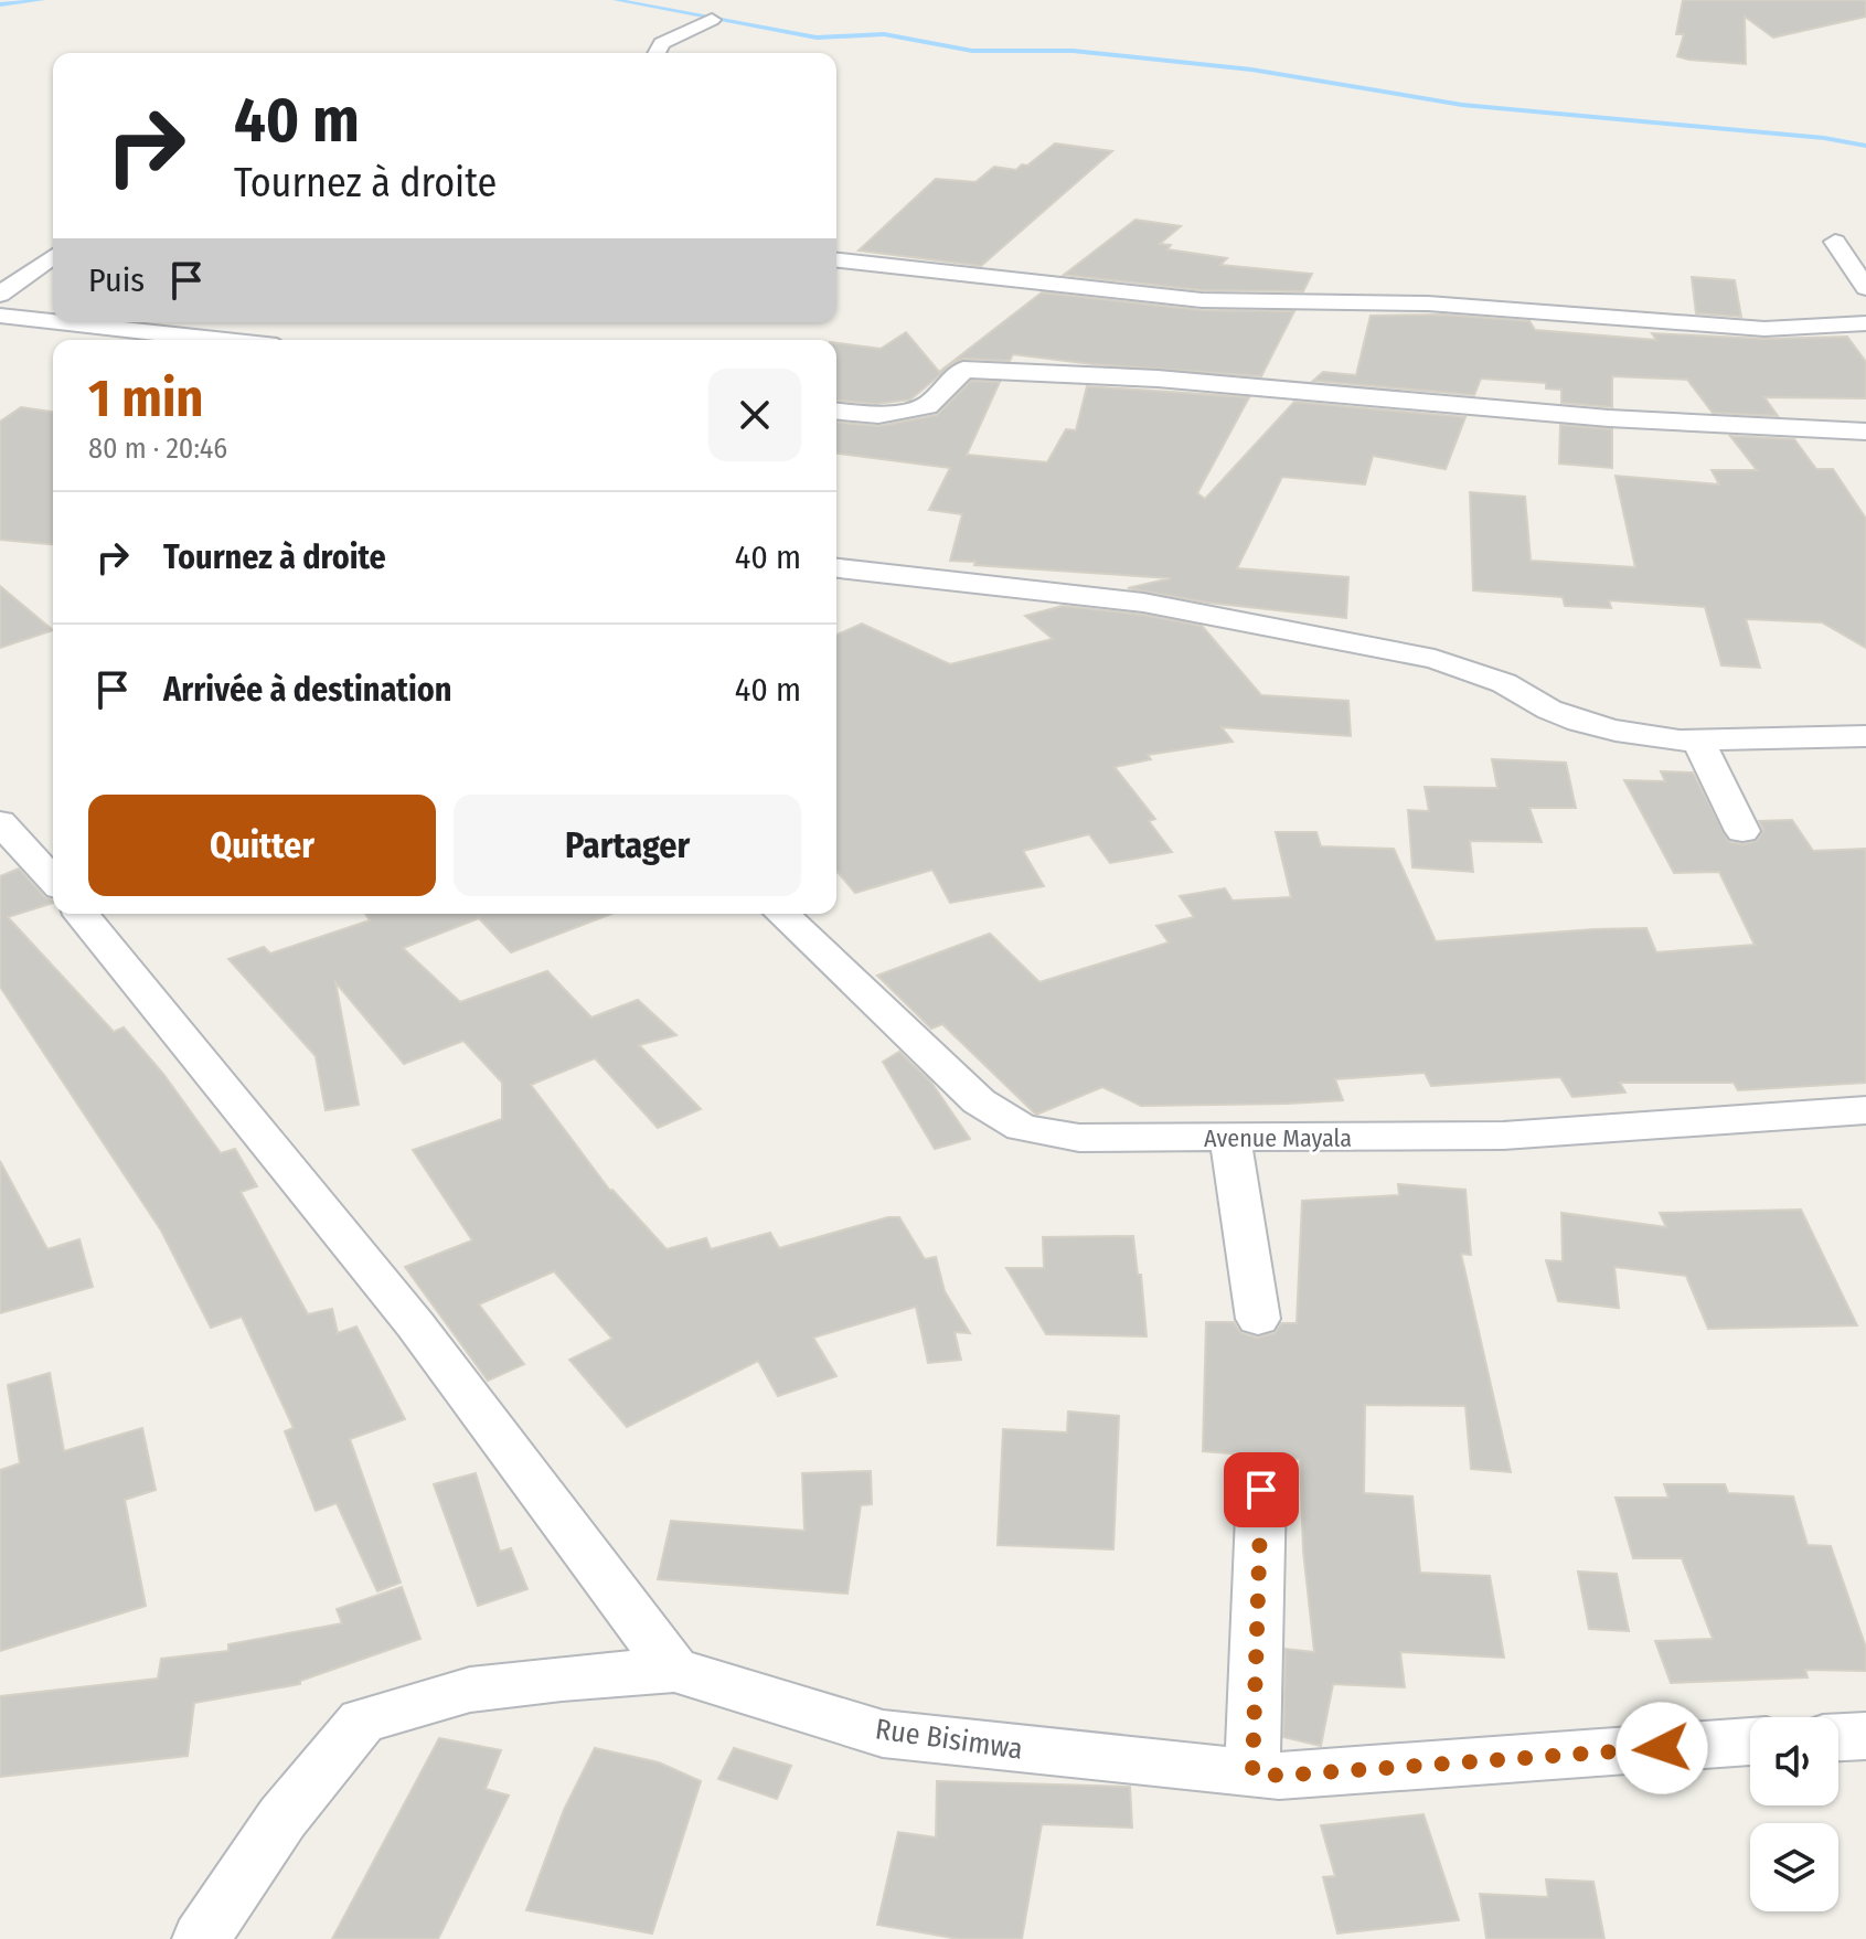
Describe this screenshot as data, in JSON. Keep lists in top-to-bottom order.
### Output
{
  "streets": {
    "street": ["Avenue Mayala", "Rue Bisimwa"]
  },
  "page": {
    "turn": ["40 m", "Tournez à droite"],
    "then": "Puis",
    "heading": ["1 min", "80 m · 20:46"],
    "list": [
      {
        "name": "Tournez à droite",
        "value": "40 m"
      },
      {
        "name": "Arrivée à destination",
        "value": "40 m"
      }
    ],
    "buttons": ["Quitter", "Partager"]
  }
}
